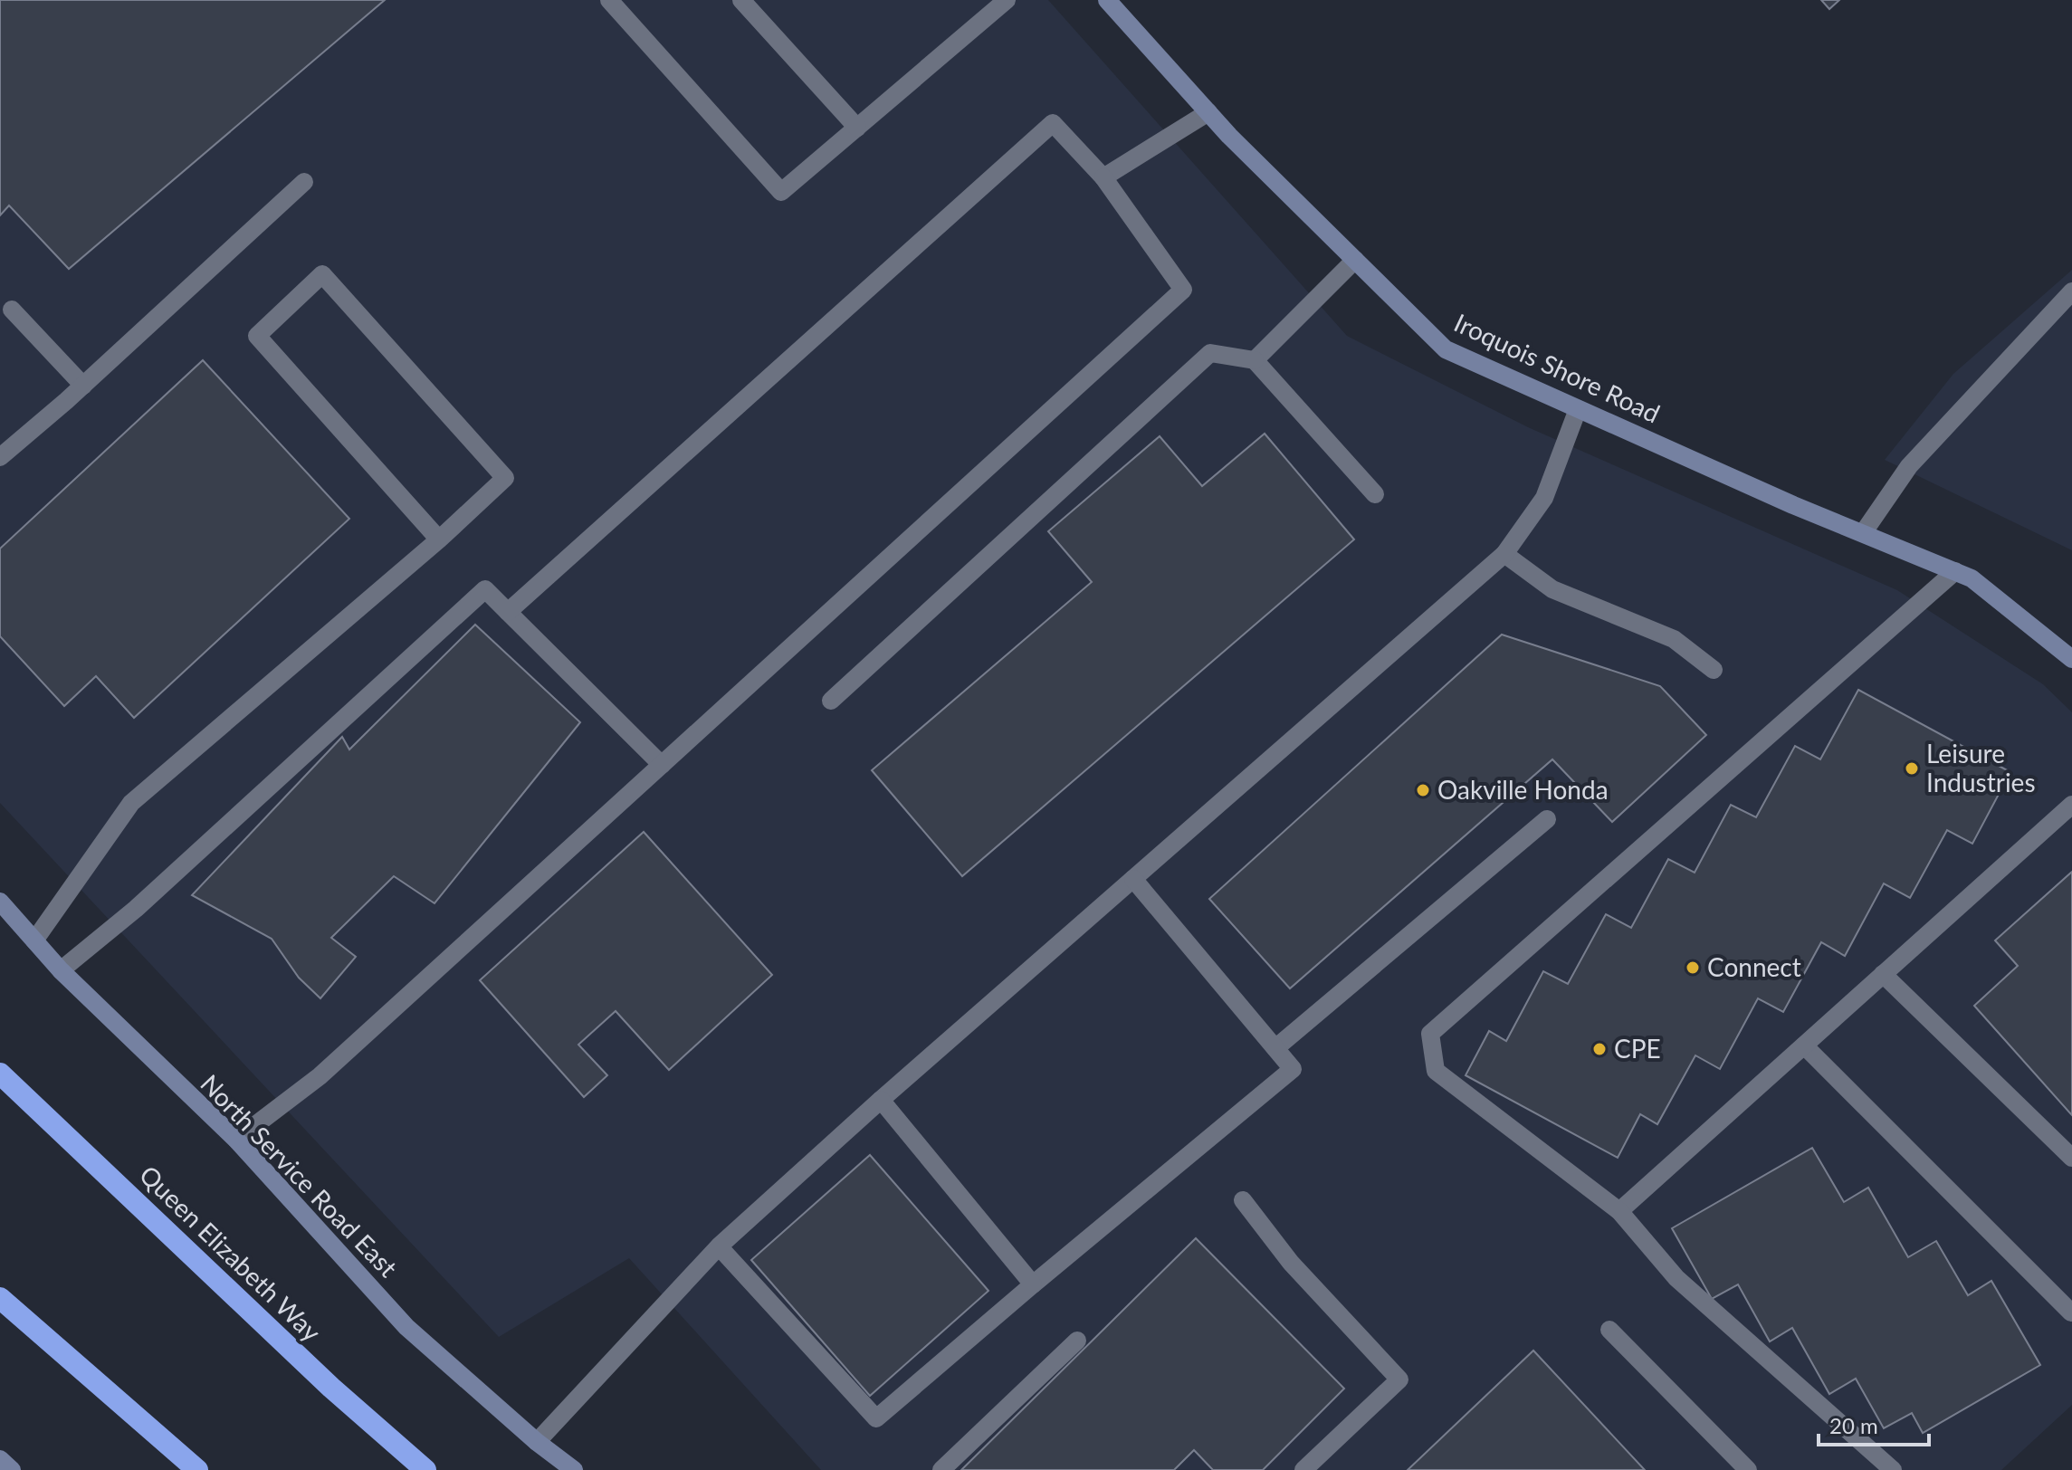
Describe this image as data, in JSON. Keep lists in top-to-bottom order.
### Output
{
  "streets": {
    "highway": ["Queen Elizabeth Way"],
    "main road": ["Iroquois Shore Road", "North Service Road East"]
  },
  "places": [
    "Leisure Industries",
    "Oakville Honda",
    "Connect",
    "CPE"
  ],
  "scale_bar": "20 m"
}
